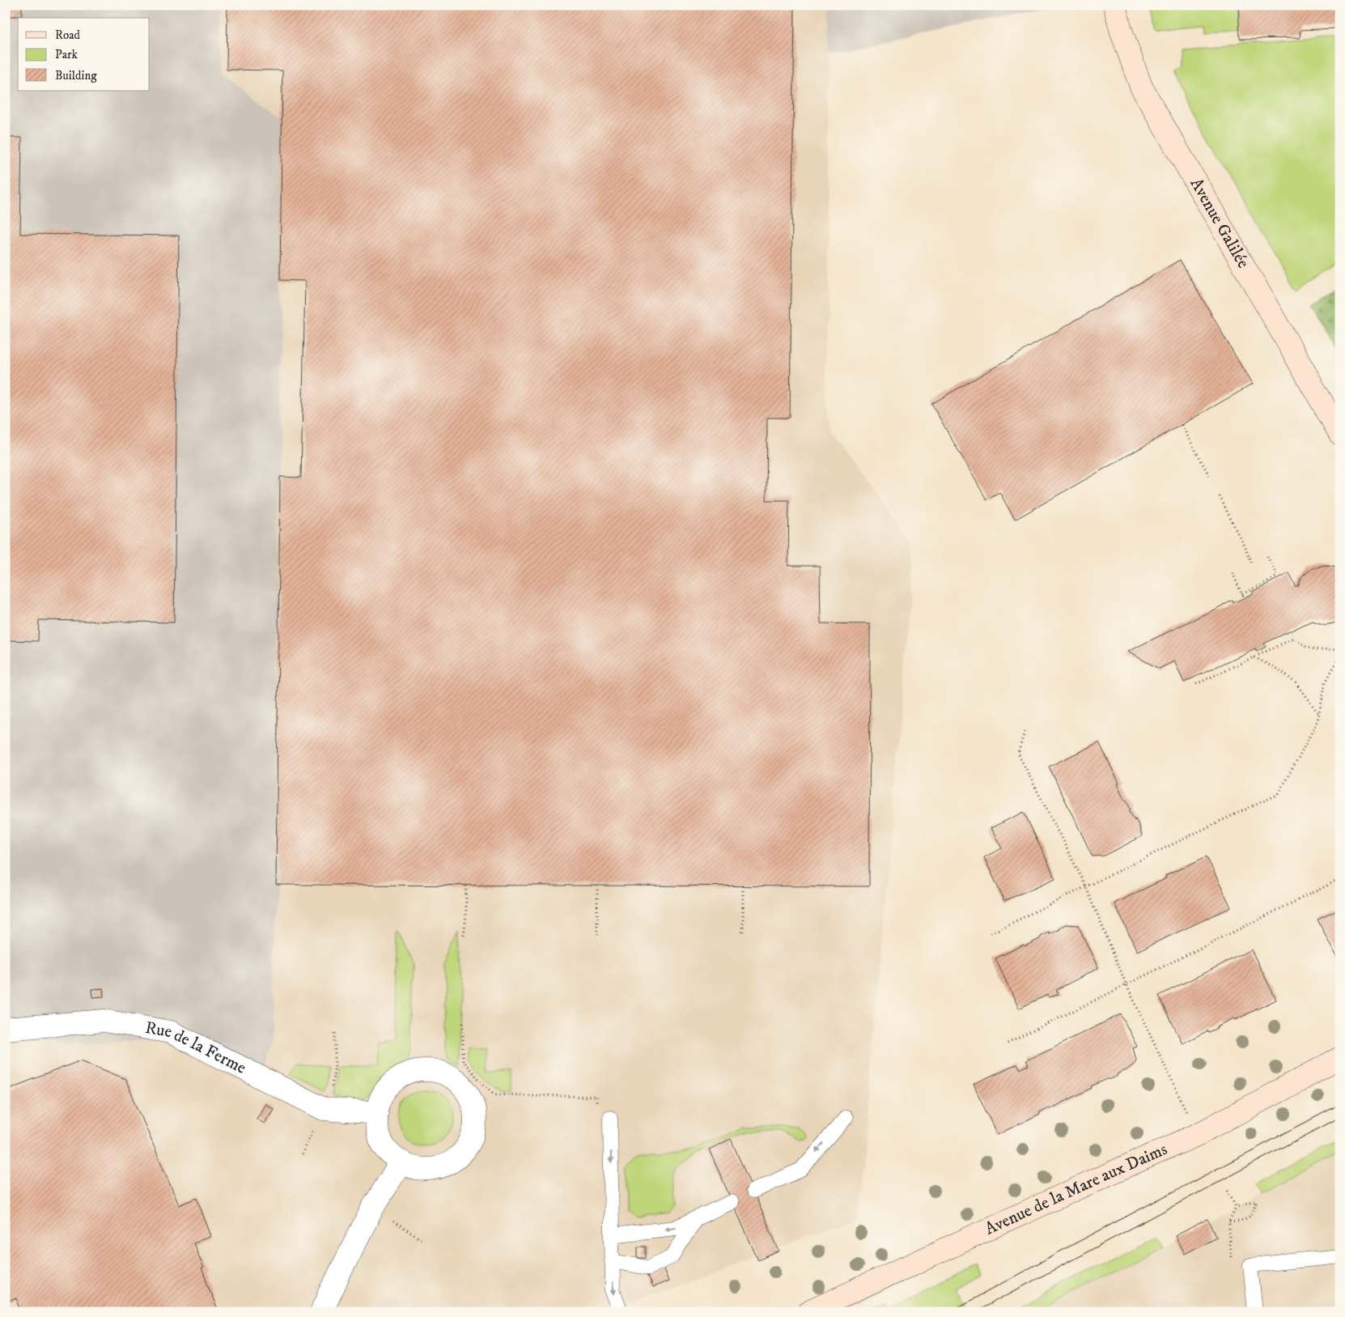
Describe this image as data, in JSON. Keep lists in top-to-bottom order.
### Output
{
  "streets": {
    "street": ["Avenue Galilée", "Rue de la Ferme", "Avenue de la Mare aux Daims"]
  },
  "legend": ["Road", "Park", "Building"]
}
